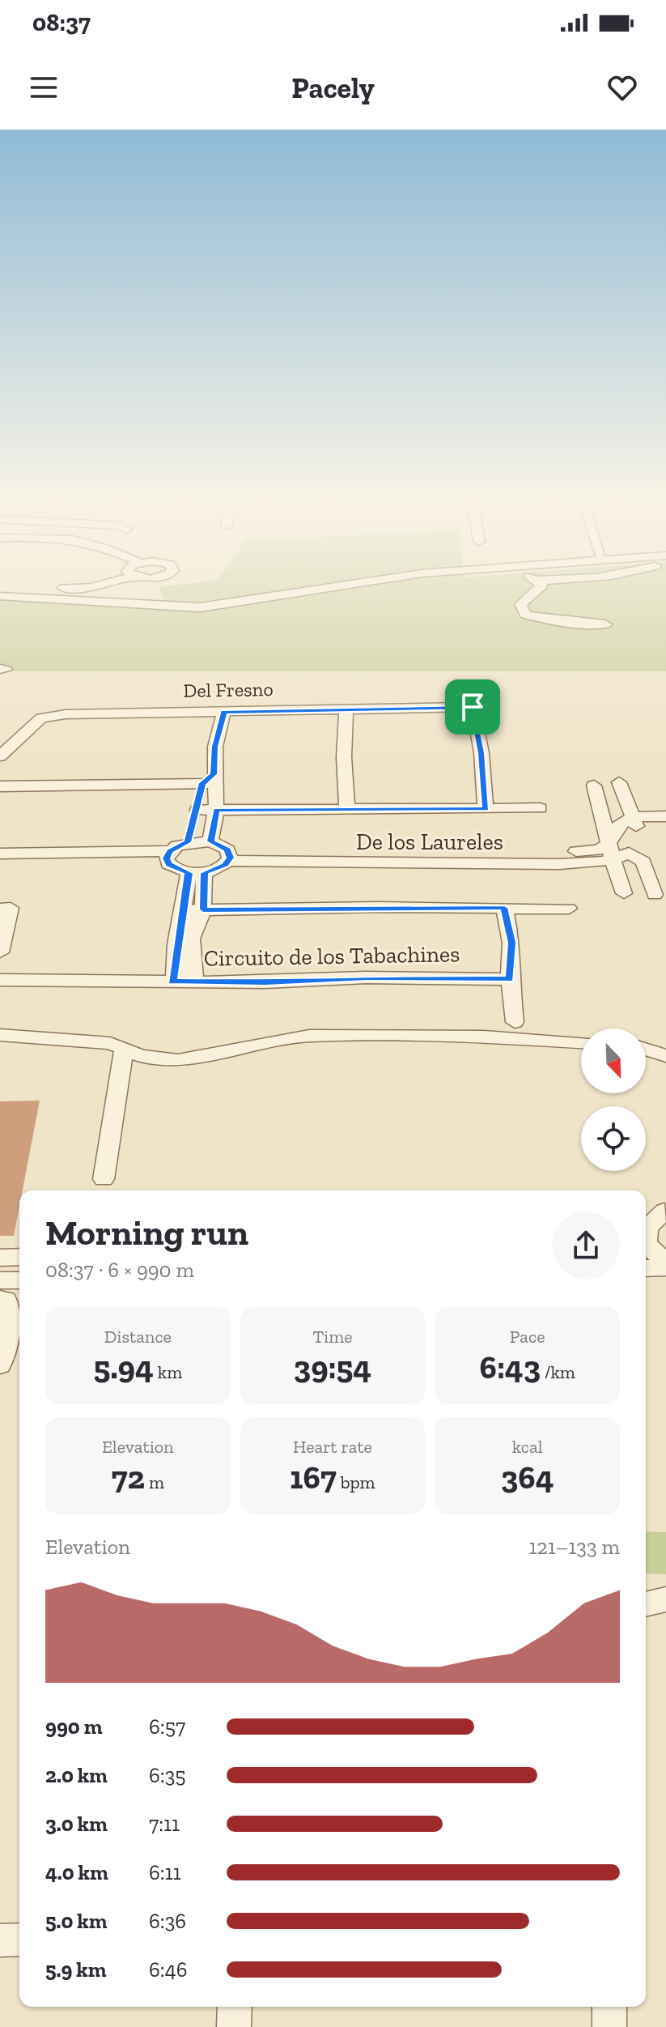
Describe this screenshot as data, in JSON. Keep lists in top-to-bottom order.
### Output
{
  "streets": {
    "street": ["Del Fresno", "De los Laureles", "Circuito de los Tabachines"]
  },
  "north": "bottom right",
  "page": {
    "status": "08:37",
    "header": "Pacely",
    "heading": ["Morning run", "08:37 · 6 × 990 m"],
    "stats": [
      ["Distance", "5.94 km"],
      ["Time", "39:54"],
      ["Pace", "6:43 /km"],
      ["Elevation", "72 m"],
      ["Heart rate", "167 bpm"],
      ["kcal", "364"]
    ],
    "chart": ["Elevation", "121–133 m"],
    "list": [
      {
        "name": "990 m",
        "note": "6:57"
      },
      {
        "name": "2.0 km",
        "note": "6:35"
      },
      {
        "name": "3.0 km",
        "note": "7:11"
      },
      {
        "name": "4.0 km",
        "note": "6:11"
      },
      {
        "name": "5.0 km",
        "note": "6:36"
      },
      {
        "name": "5.9 km",
        "note": "6:46"
      }
    ]
  }
}
